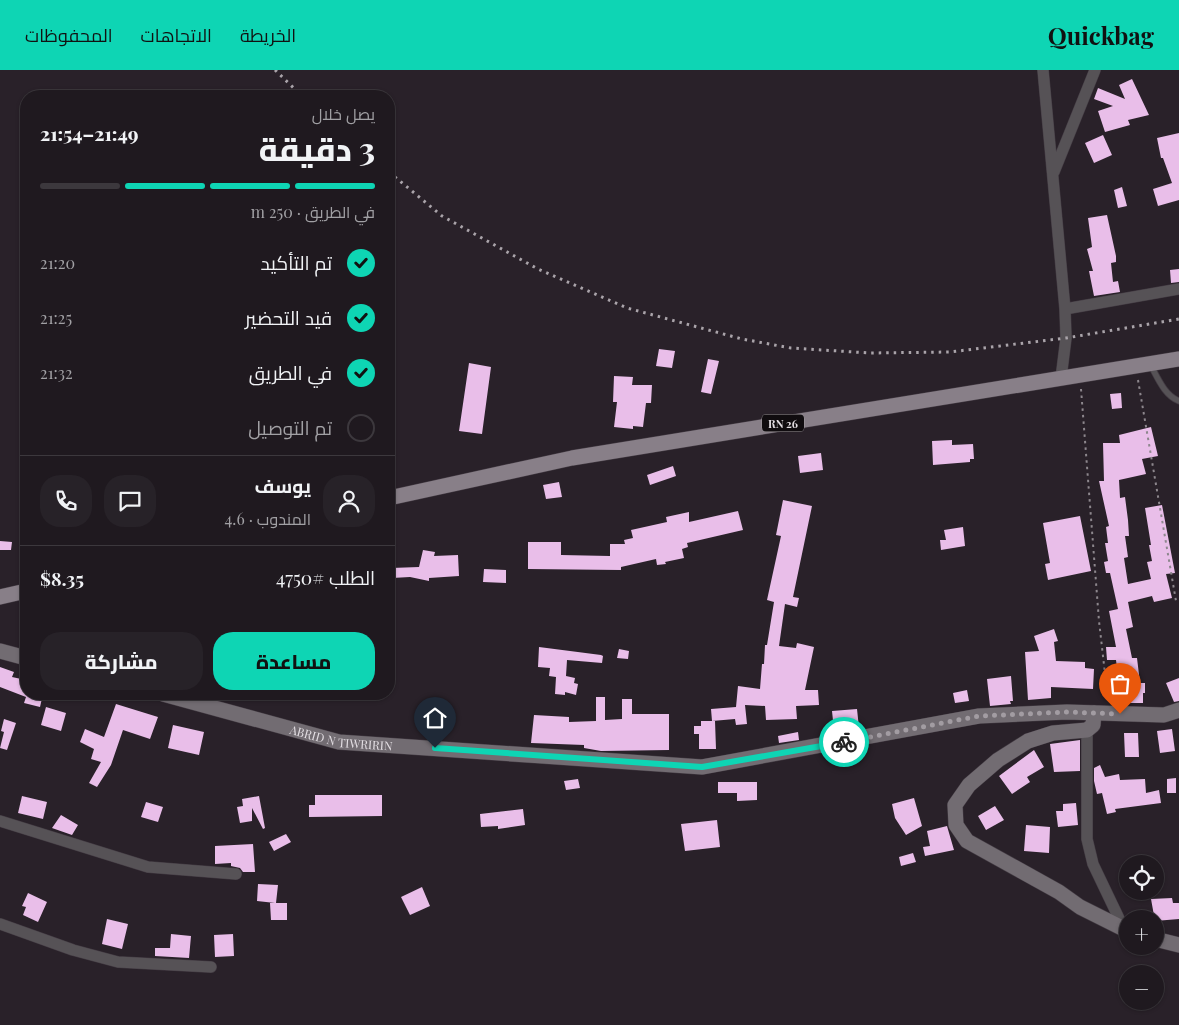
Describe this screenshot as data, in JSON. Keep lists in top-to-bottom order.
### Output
{
  "streets": {
    "main road": ["RN 26"],
    "street": ["ABRID N TIWRIRIN"]
  },
  "page": {
    "header": "Quickbag",
    "nav": ["الخريطة", "الاتجاهات", "المحفوظات"],
    "heading": ["3 دقيقة", "يصل خلال", "21:49–21:54"],
    "panel": [
      "يوسف",
      "المندوب · 4.6",
      "الطلب #4750",
      "$8.35"
    ],
    "bar": "في الطريق · 250 m",
    "list": [
      ["تم التأكيد", "21:20"],
      ["قيد التحضير", "21:25"],
      ["في الطريق", "21:32"],
      "تم التوصيل"
    ],
    "buttons": ["مساعدة", "مشاركة"],
    "map_buttons": ["+", "−"]
  }
}
